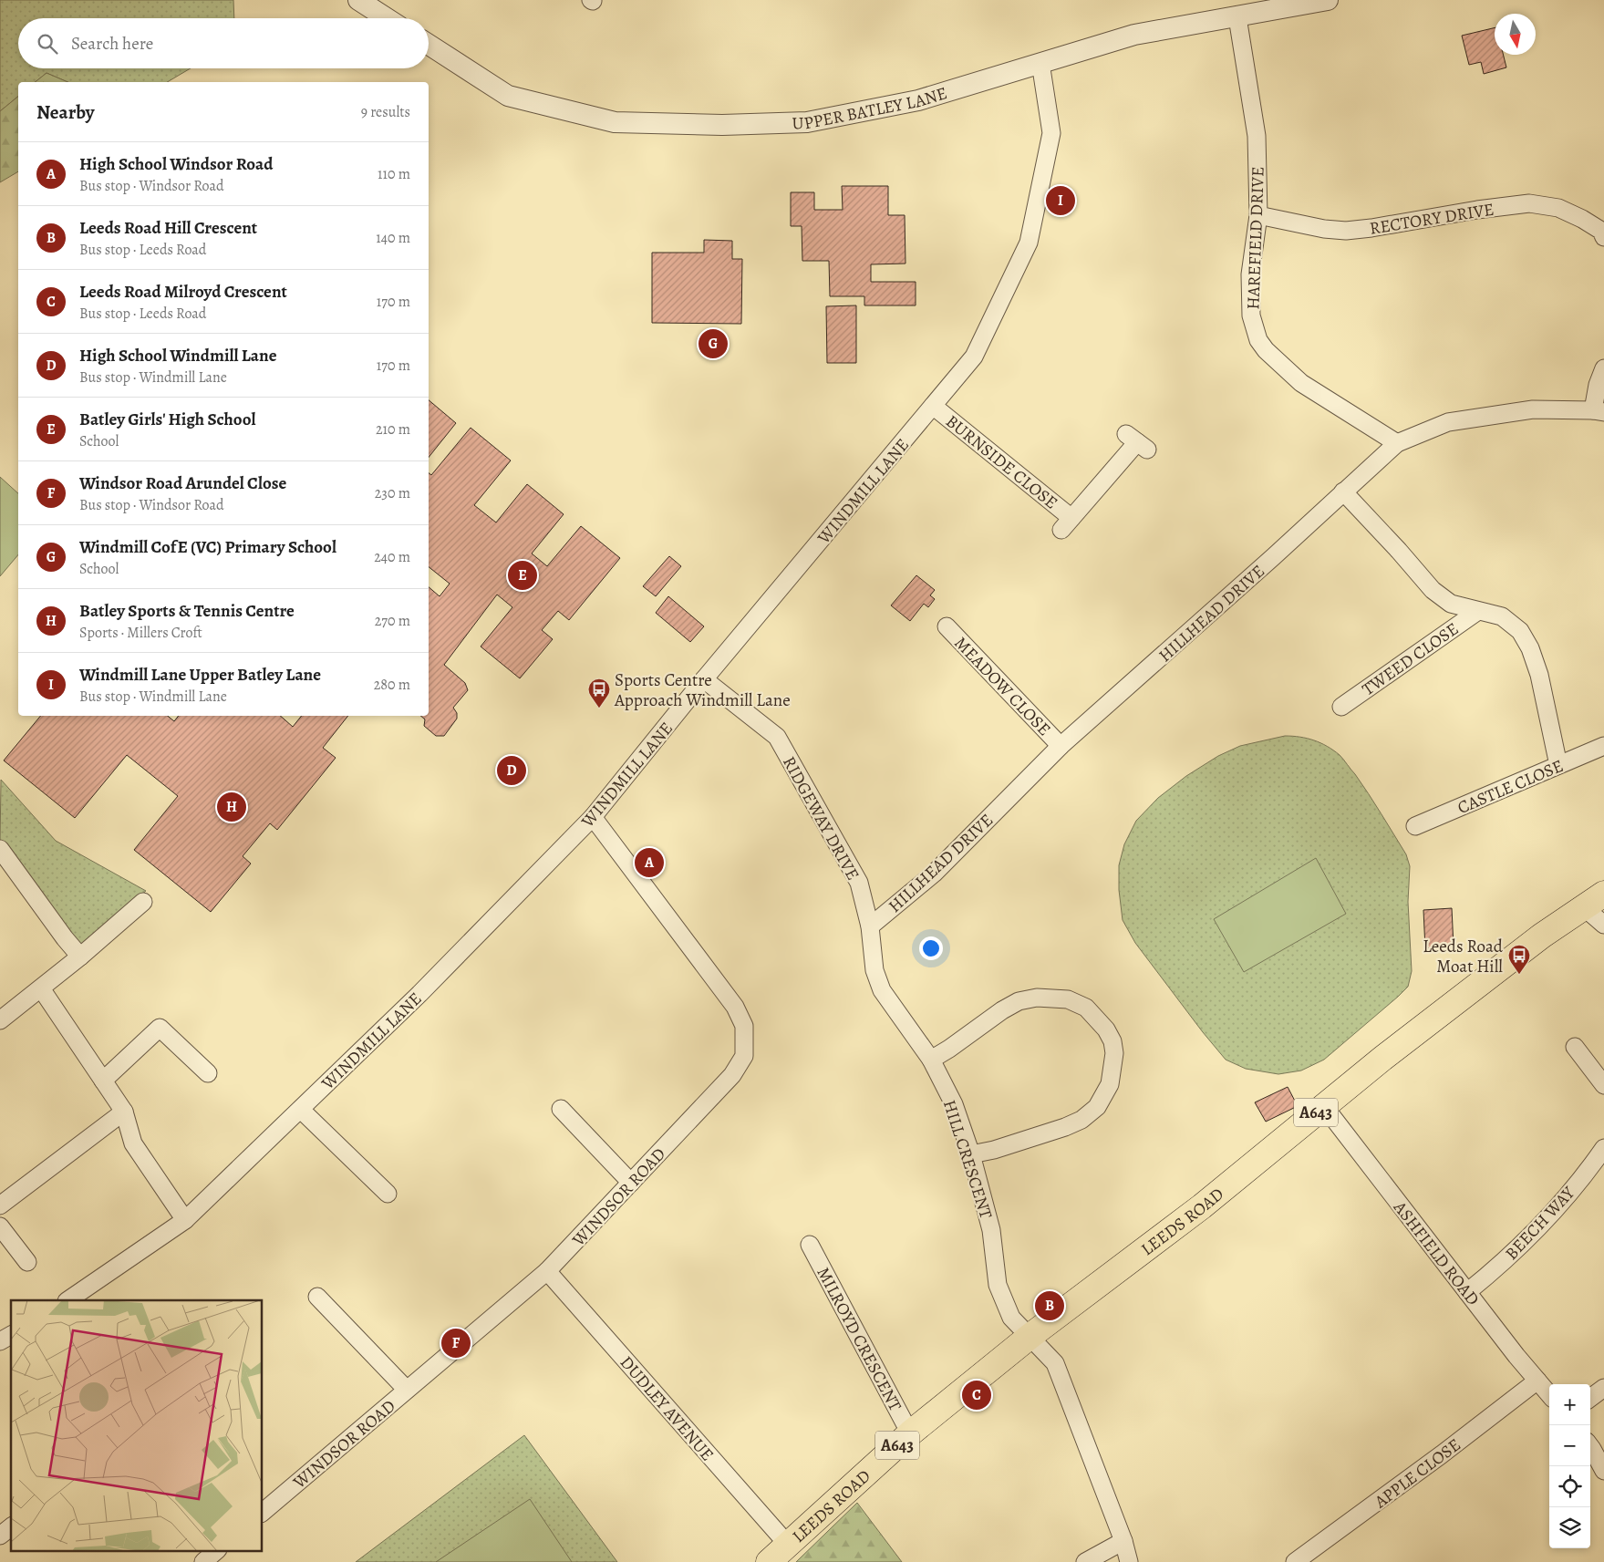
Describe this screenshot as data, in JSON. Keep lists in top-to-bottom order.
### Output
{
  "streets": {
    "main road": ["A643", "LEEDS ROAD"],
    "street": [
      "UPPER BATLEY LANE",
      "RECTORY DRIVE",
      "HAREFIELD DRIVE",
      "BURNSIDE CLOSE",
      "WINDMILL LANE",
      "HILLHEAD DRIVE",
      "TWEED CLOSE",
      "MEADOW CLOSE",
      "CASTLE CLOSE",
      "RIDGEWAY DRIVE",
      "HILL CRESCENT",
      "WINDSOR ROAD",
      "BEECH WAY",
      "ASHFIELD ROAD",
      "MILROYD CRESCENT",
      "DUDLEY AVENUE",
      "APPLE CLOSE"
    ]
  },
  "crossings": [
    ["UPPER BATLEY LANE", "HAREFIELD DRIVE"],
    ["UPPER BATLEY LANE", "WINDMILL LANE"],
    ["RECTORY DRIVE", "HAREFIELD DRIVE"],
    ["HAREFIELD DRIVE", "HILLHEAD DRIVE"],
    ["BURNSIDE CLOSE", "WINDMILL LANE"],
    ["WINDMILL LANE", "RIDGEWAY DRIVE"],
    ["WINDMILL LANE", "WINDSOR ROAD"],
    ["HILLHEAD DRIVE", "MEADOW CLOSE"],
    ["HILLHEAD DRIVE", "RIDGEWAY DRIVE"],
    ["RIDGEWAY DRIVE", "HILL CRESCENT"],
    ["HILL CRESCENT", "LEEDS ROAD"],
    ["WINDSOR ROAD", "DUDLEY AVENUE"],
    ["LEEDS ROAD", "ASHFIELD ROAD"],
    ["LEEDS ROAD", "MILROYD CRESCENT"],
    ["LEEDS ROAD", "DUDLEY AVENUE"],
    ["BEECH WAY", "ASHFIELD ROAD"],
    ["ASHFIELD ROAD", "APPLE CLOSE"]
  ],
  "places": {
    "bus stop": ["Sports Centre Approach Windmill Lane", "Leeds Road Moat Hill"]
  },
  "north": "bottom",
  "page": {
    "search": "Search here",
    "heading": ["Nearby", "9 results"],
    "list": [
      {
        "mark": "A",
        "name": "High School Windsor Road",
        "note": "Bus stop · Windsor Road",
        "value": "110 m"
      },
      {
        "mark": "B",
        "name": "Leeds Road Hill Crescent",
        "note": "Bus stop · Leeds Road",
        "value": "140 m"
      },
      {
        "mark": "C",
        "name": "Leeds Road Milroyd Crescent",
        "note": "Bus stop · Leeds Road",
        "value": "170 m"
      },
      {
        "mark": "D",
        "name": "High School Windmill Lane",
        "note": "Bus stop · Windmill Lane",
        "value": "170 m"
      },
      {
        "mark": "E",
        "name": "Batley Girls' High School",
        "note": "School",
        "value": "210 m"
      },
      {
        "mark": "F",
        "name": "Windsor Road Arundel Close",
        "note": "Bus stop · Windsor Road",
        "value": "230 m"
      },
      {
        "mark": "G",
        "name": "Windmill CofE (VC) Primary School",
        "note": "School",
        "value": "240 m"
      },
      {
        "mark": "H",
        "name": "Batley Sports & Tennis Centre",
        "note": "Sports · Millers Croft",
        "value": "270 m"
      },
      {
        "mark": "I",
        "name": "Windmill Lane Upper Batley Lane",
        "note": "Bus stop · Windmill Lane",
        "value": "280 m"
      }
    ],
    "pins": [
      "I",
      "G",
      "E",
      "D",
      "H",
      "A",
      "B",
      "F",
      "C"
    ],
    "map_buttons": ["+", "−"]
  }
}
